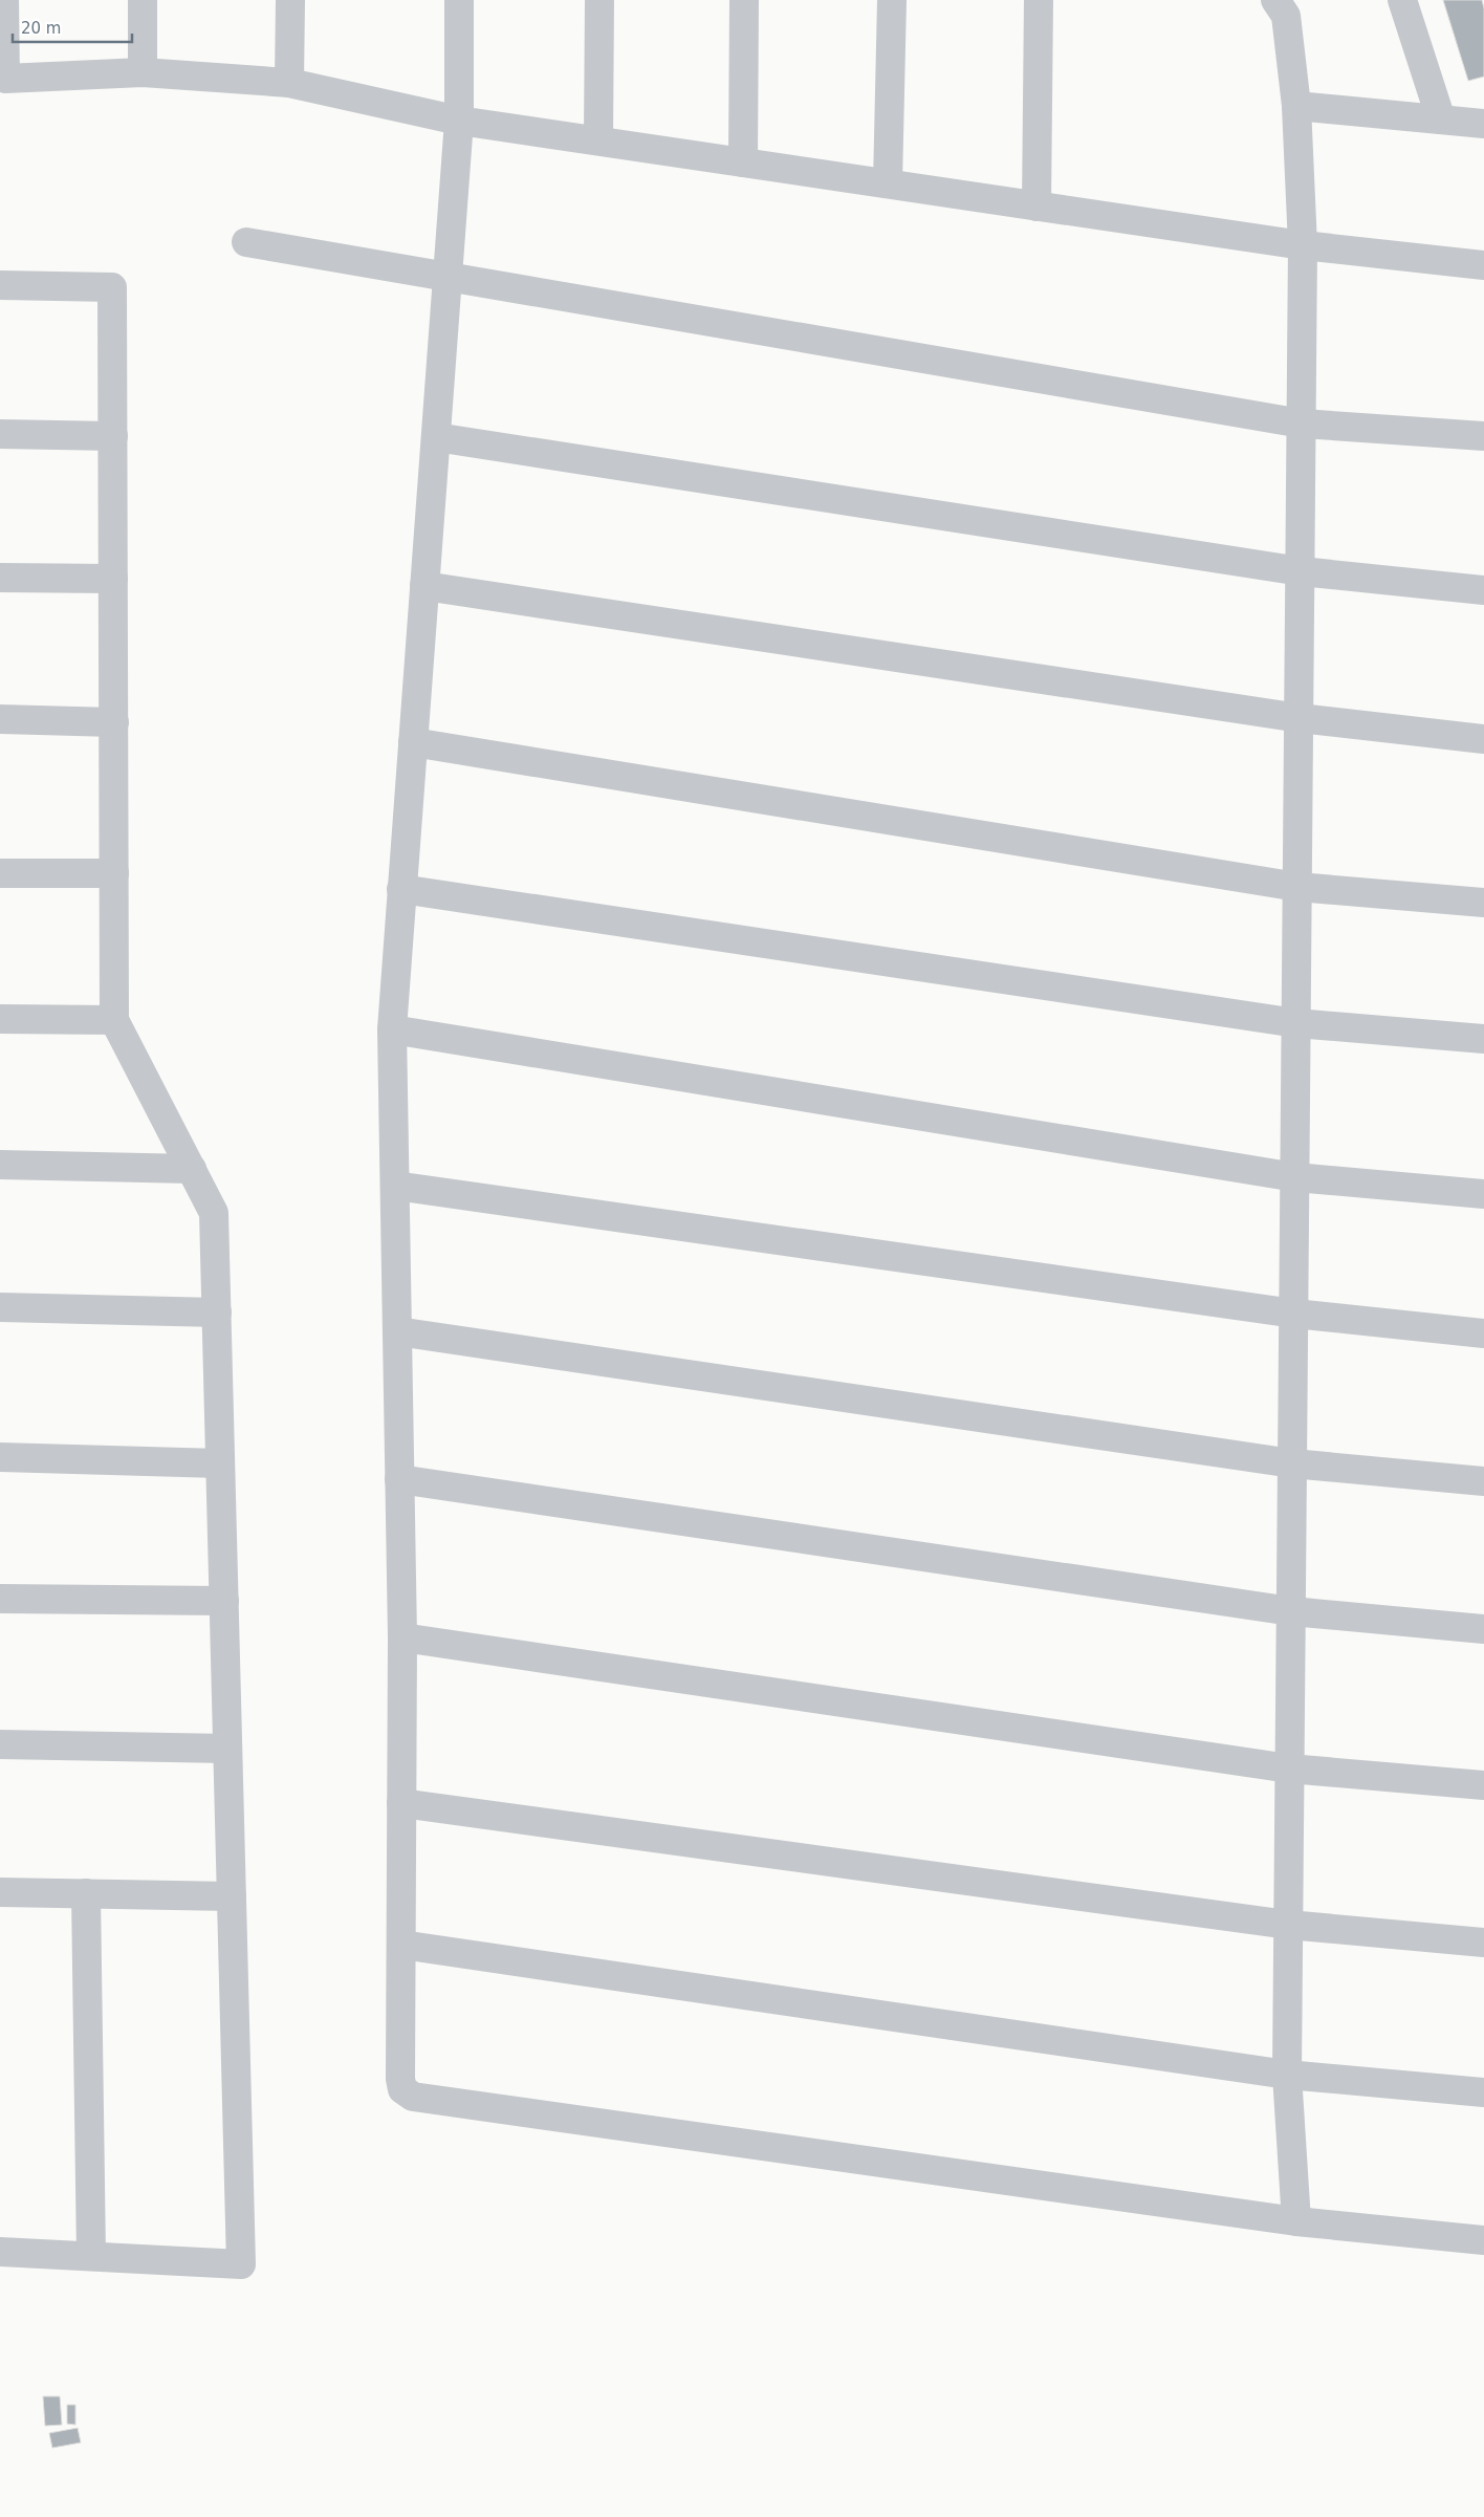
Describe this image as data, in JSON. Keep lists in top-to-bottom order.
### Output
{
  "scale_bar": "20 m"
}
